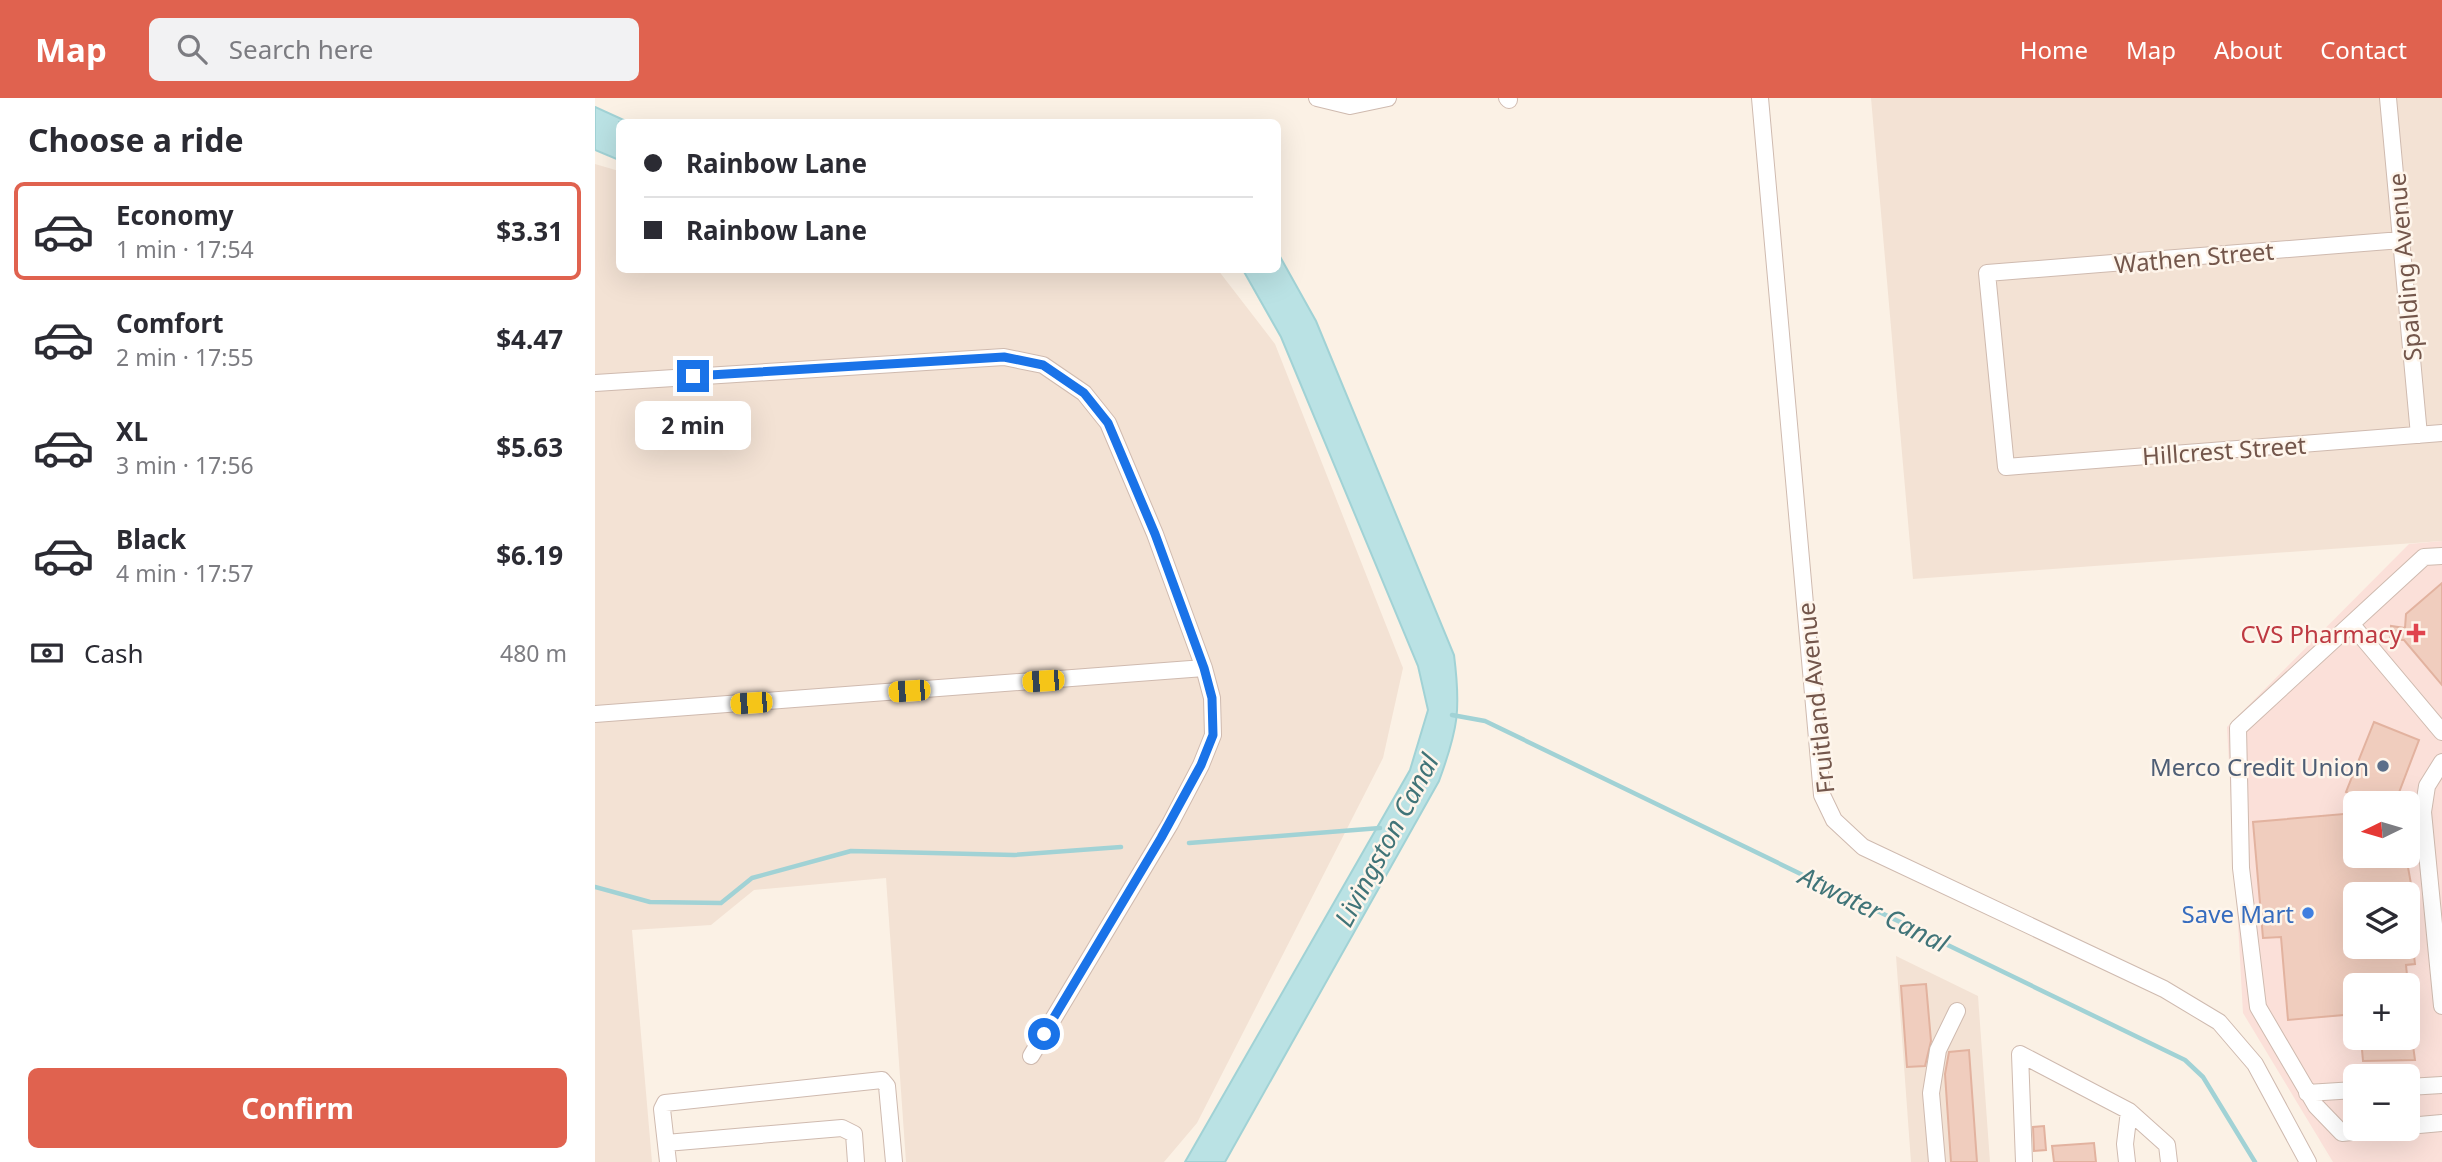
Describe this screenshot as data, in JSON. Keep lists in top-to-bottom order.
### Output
{
  "streets": {
    "street": [
      "Wathen Street",
      "Spalding Avenue",
      "Hillcrest Street",
      "Fruitland Avenue"
    ]
  },
  "crossings": [
    ["Wathen Street", "Spalding Avenue"],
    ["Wathen Street", "Hillcrest Street"],
    ["Spalding Avenue", "Hillcrest Street"]
  ],
  "water": ["Livingston Canal", "Atwater Canal"],
  "places": {
    "health": ["CVS Pharmacy"],
    "other": ["Merco Credit Union", "Save Mart"]
  },
  "north": "left",
  "page": {
    "header": "Map",
    "search": "Search here",
    "nav": [
      "Home",
      "Map",
      "About",
      "Contact"
    ],
    "heading": "Choose a ride",
    "banner": ["Rainbow Lane", "Rainbow Lane"],
    "list": [
      {
        "name": "Economy",
        "note": "1 min · 17:54",
        "value": "$3.31"
      },
      {
        "name": "Comfort",
        "note": "2 min · 17:55",
        "value": "$4.47"
      },
      {
        "name": "XL",
        "note": "3 min · 17:56",
        "value": "$5.63"
      },
      {
        "name": "Black",
        "note": "4 min · 17:57",
        "value": "$6.19"
      }
    ],
    "bubble": "2 min",
    "pay": ["Cash", "480 m"],
    "map_buttons": ["+", "−"],
    "buttons": "Confirm"
  }
}
